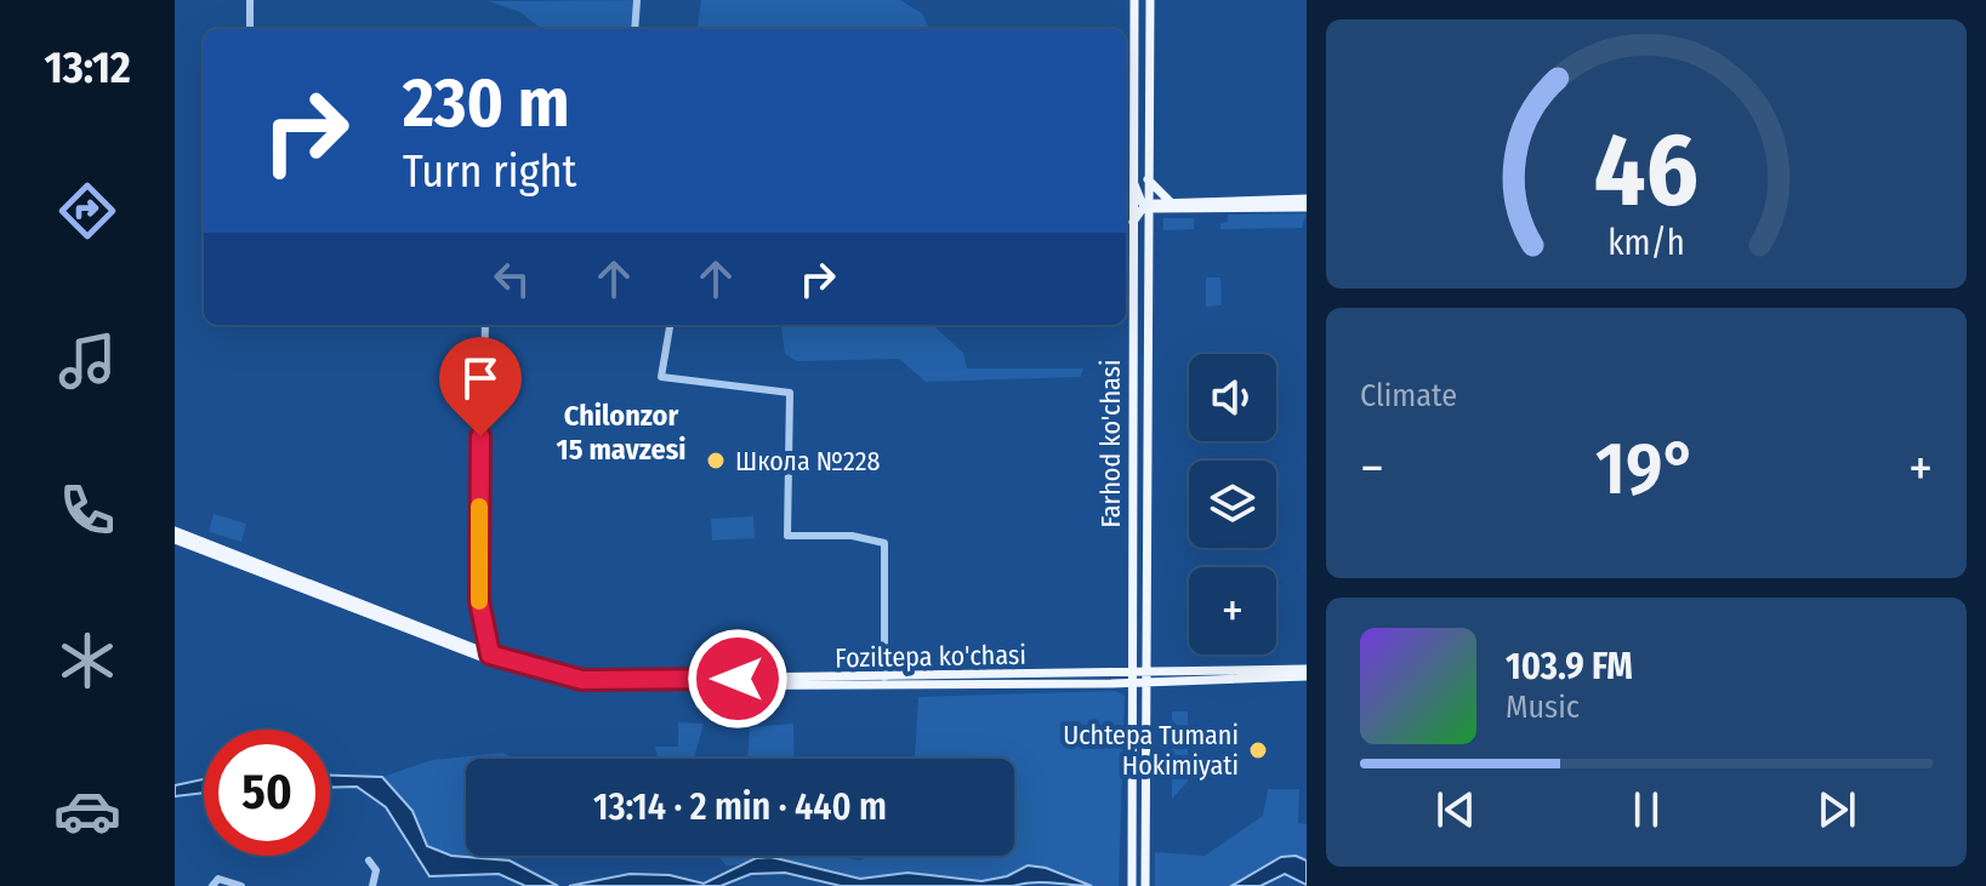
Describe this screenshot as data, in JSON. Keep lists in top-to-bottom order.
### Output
{
  "streets": {
    "main road": ["Farhod ko'chasi", "Foziltepa ko'chasi"]
  },
  "crossings": [
    ["Farhod ko'chasi", "Foziltepa ko'chasi"]
  ],
  "districts": ["Chilonzor 15 mavzesi"],
  "places": ["Школа №228", "Uchtepa Tumani Hokimiyati"],
  "page": {
    "tabs": "13:12",
    "turn": ["230 m", "Turn right"],
    "tile": "Climate",
    "map_buttons": "+",
    "heat": ["−", "19°", "+"],
    "song": ["103.9 FM", "Music"],
    "limit": "50",
    "trip": "13:14 · 2 min · 440 m",
    "gauge": ["46", "km/h"]
  }
}
